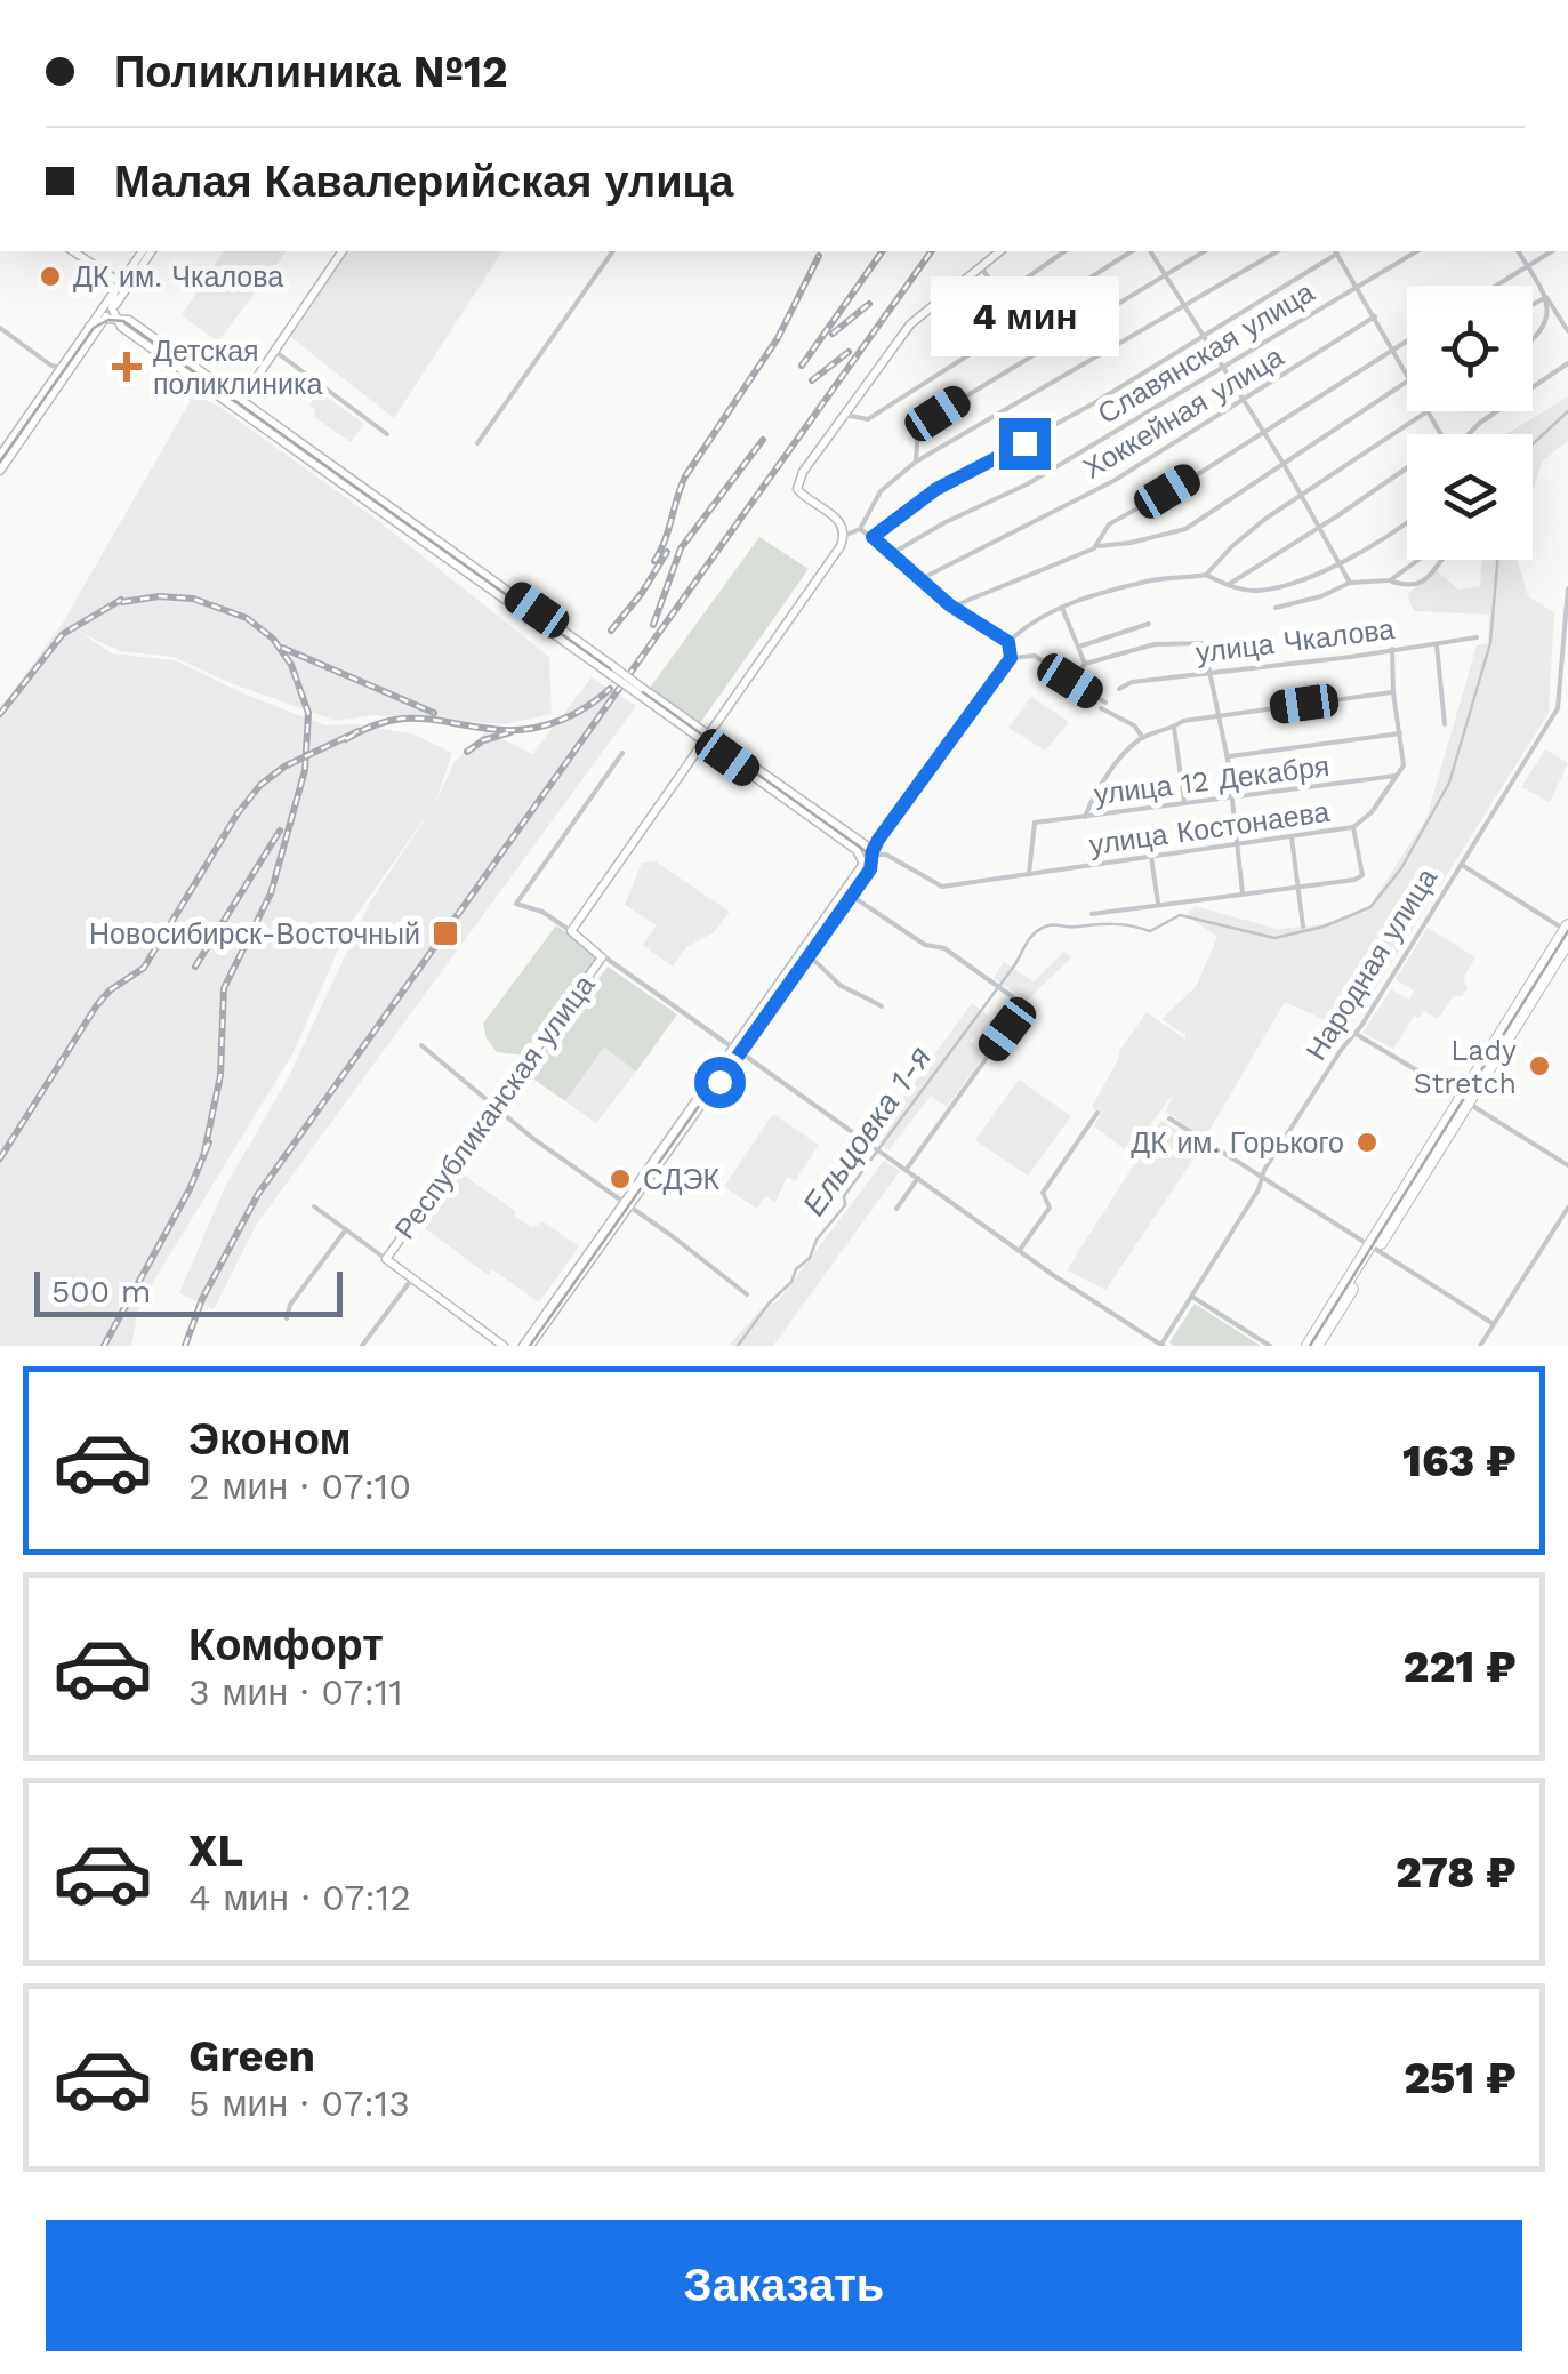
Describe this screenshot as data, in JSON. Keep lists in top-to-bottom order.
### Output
{
  "streets": {
    "main road": ["Республиканская улица"],
    "street": [
      "Славянская улица",
      "Хоккейная улица",
      "улица Чкалова",
      "улица 12 Декабря",
      "улица Костонаева",
      "Народная улица"
    ]
  },
  "crossings": [
    ["улица 12 Декабря", "улица Костонаева"]
  ],
  "water": ["Ельцовка 1-я"],
  "places": {
    "other": [
      "ДК им. Чкалова",
      "Lady Stretch",
      "ДК им. Горького",
      "СДЭК"
    ],
    "health": ["Детская поликлиника"],
    "transit": ["Новосибирск-Восточный"]
  },
  "scale_bar": "500 m",
  "page": {
    "banner": ["Поликлиника №12", "Малая Кавалерийская улица"],
    "bubble": "4 мин",
    "scale": "500 m",
    "list": [
      {
        "name": "Эконом",
        "note": "2 мин · 07:10",
        "value": "163 ₽"
      },
      {
        "name": "Комфорт",
        "note": "3 мин · 07:11",
        "value": "221 ₽"
      },
      {
        "name": "XL",
        "note": "4 мин · 07:12",
        "value": "278 ₽"
      },
      {
        "name": "Green",
        "note": "5 мин · 07:13",
        "value": "251 ₽"
      }
    ],
    "buttons": "Заказать"
  }
}
